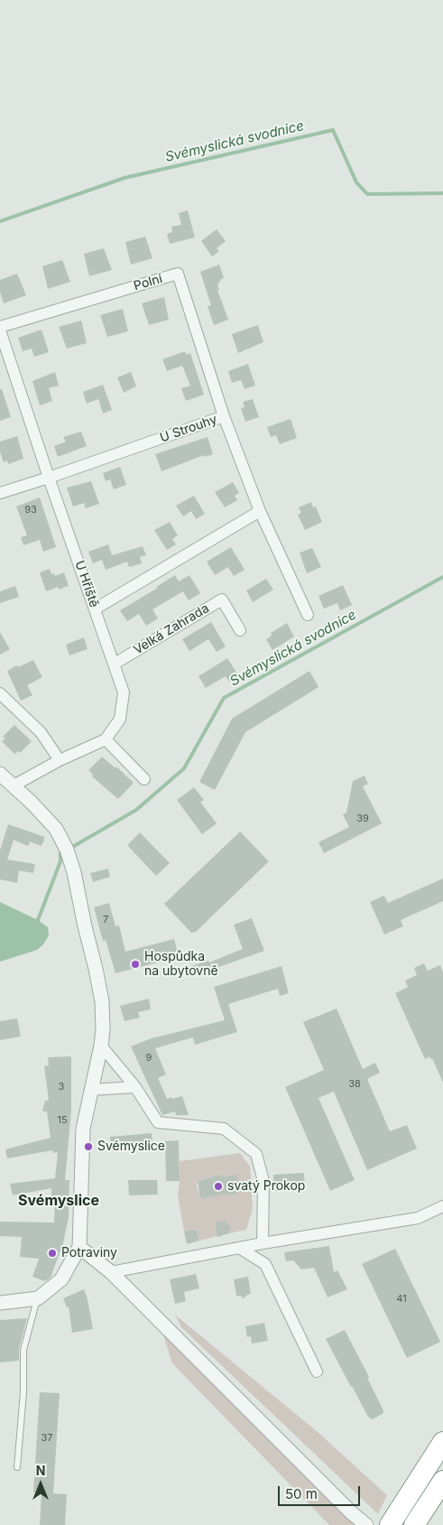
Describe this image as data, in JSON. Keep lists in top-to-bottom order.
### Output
{
  "streets": {
    "street": [
      "Polní",
      "U Strouhy",
      "U Hřiště",
      "Velká Zahrada"
    ]
  },
  "crossings": [
    ["Polní", "U Strouhy"],
    ["U Strouhy", "U Hřiště"],
    ["U Hřiště", "Velká Zahrada"]
  ],
  "districts": ["Svémyslice"],
  "water": ["Svémyslická svodnice"],
  "places": [
    "Hospůdka na ubytovně",
    "Svémyslice",
    "svatý Prokop",
    "Potraviny"
  ],
  "house_numbers": [
    "93",
    "39",
    "7",
    "9",
    "38",
    "3",
    "15",
    "41",
    "37"
  ],
  "scale_bar": "50 m",
  "north": "top"
}
